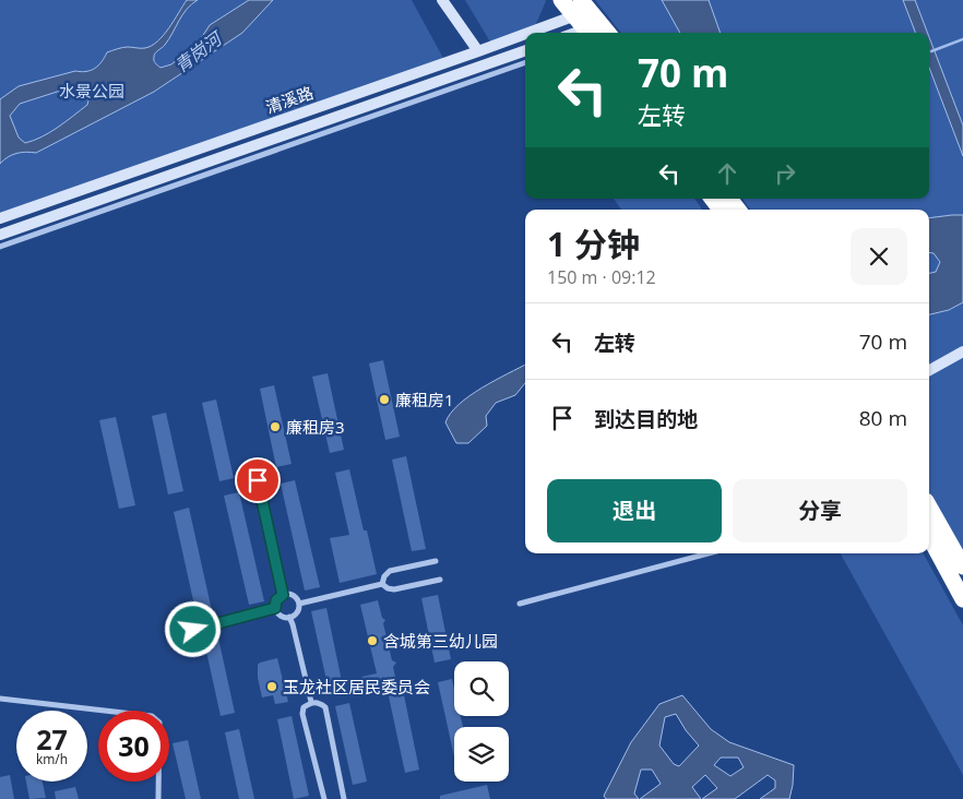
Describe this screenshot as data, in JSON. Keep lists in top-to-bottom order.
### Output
{
  "streets": {
    "main road": ["清溪路"]
  },
  "water": ["青岗河"],
  "parks": ["水景公园"],
  "places": [
    "廉租房1",
    "廉租房3",
    "含城第三幼儿园",
    "玉龙社区居民委员会"
  ],
  "page": {
    "turn": ["70 m", "左转"],
    "heading": ["1 分钟", "150 m · 09:12"],
    "list": [
      {
        "name": "左转",
        "value": "70 m"
      },
      {
        "name": "到达目的地",
        "value": "80 m"
      }
    ],
    "buttons": ["退出", "分享"],
    "speed": "27 km/h",
    "limit": "30"
  }
}
